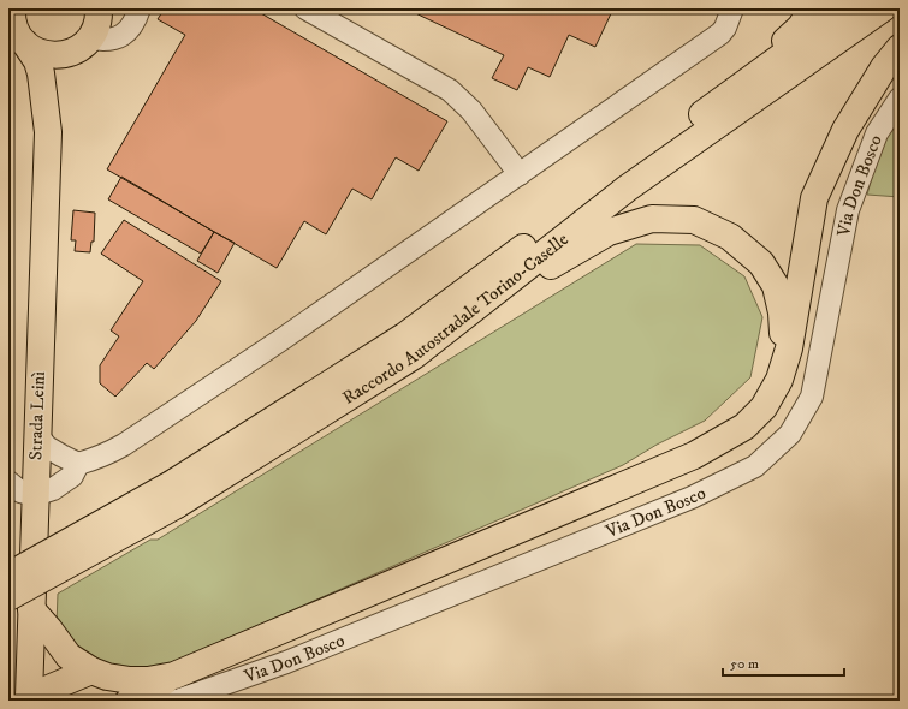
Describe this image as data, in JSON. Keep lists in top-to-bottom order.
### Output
{
  "streets": {
    "main road": ["Raccordo Autostradale Torino-Caselle", "Strada Leinì"],
    "street": ["Via Don Bosco"]
  },
  "scale_bar": "50 m"
}
